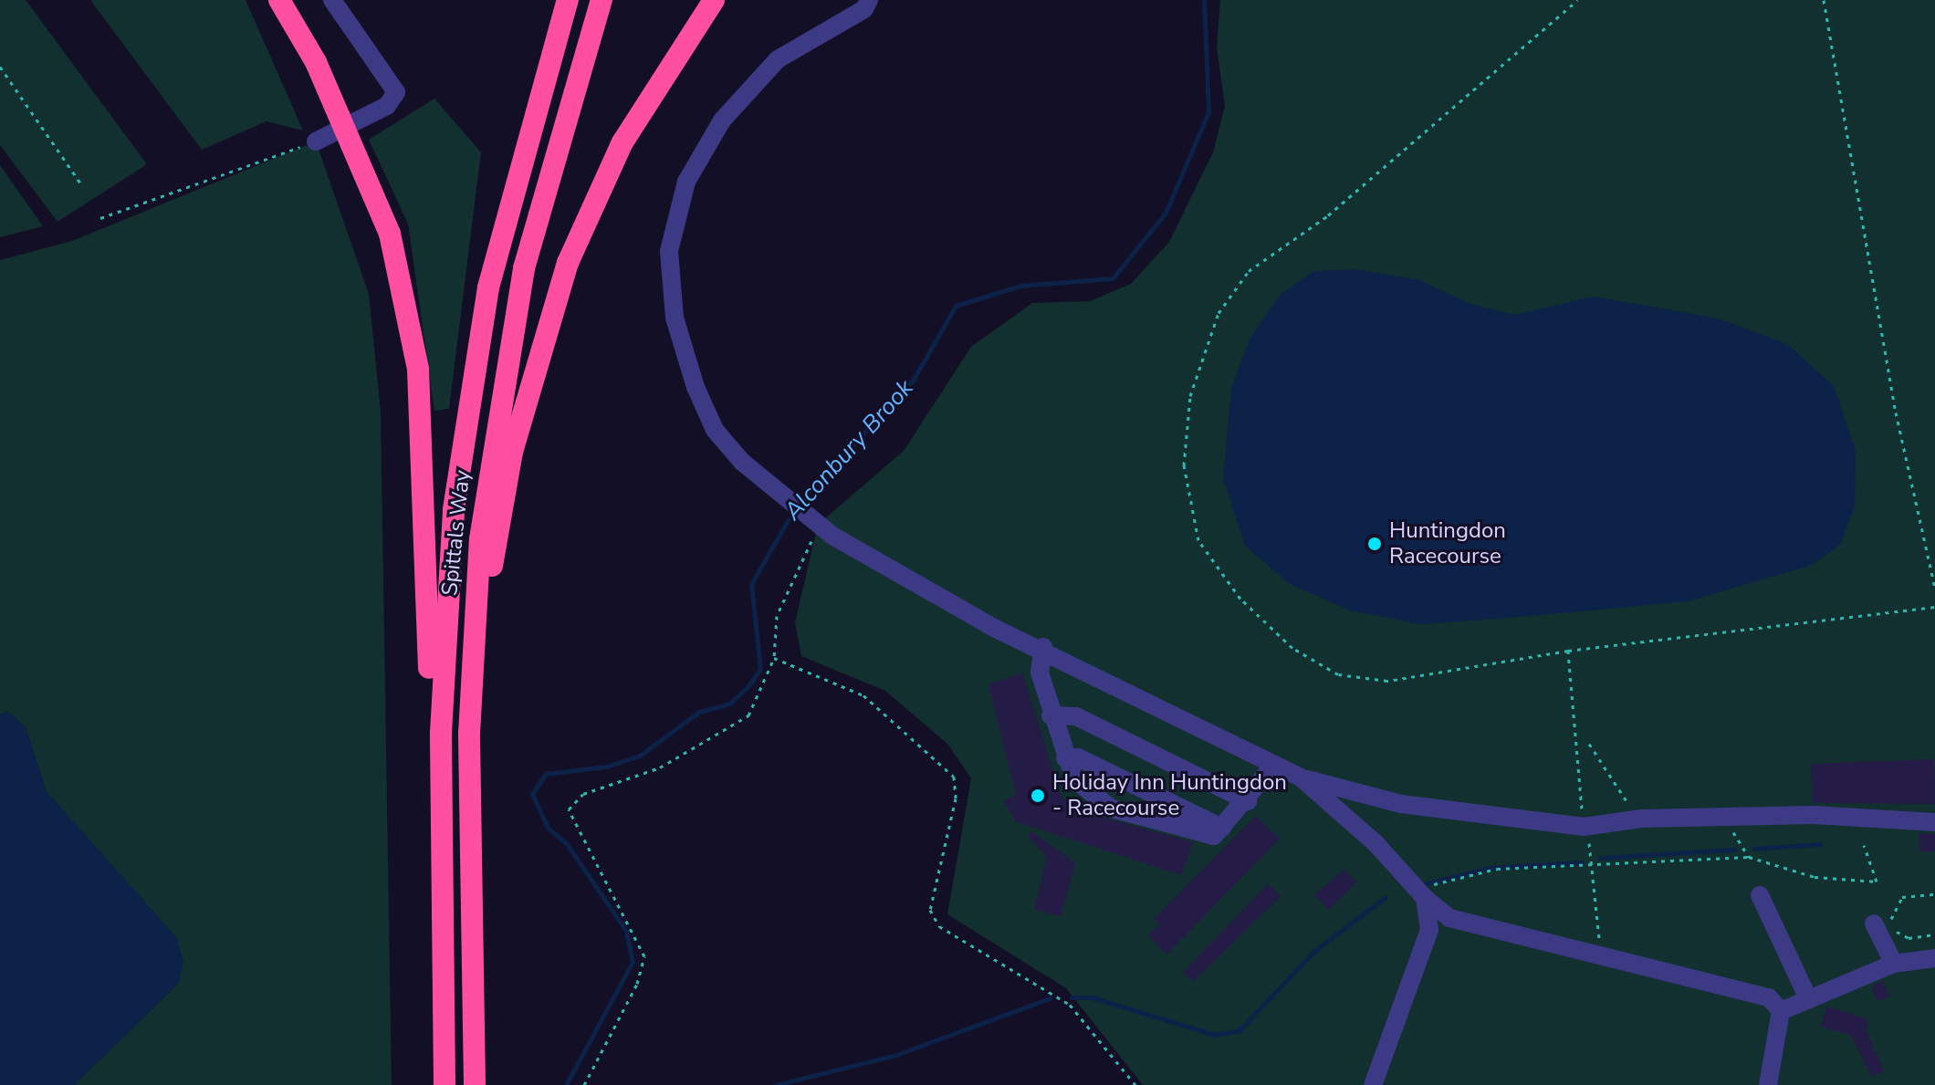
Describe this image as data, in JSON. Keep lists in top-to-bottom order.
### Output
{
  "streets": {
    "highway": ["Spittals Way"]
  },
  "water": ["Alconbury Brook"],
  "places": ["Huntingdon Racecourse", "Holiday Inn Huntingdon - Racecourse"]
}
